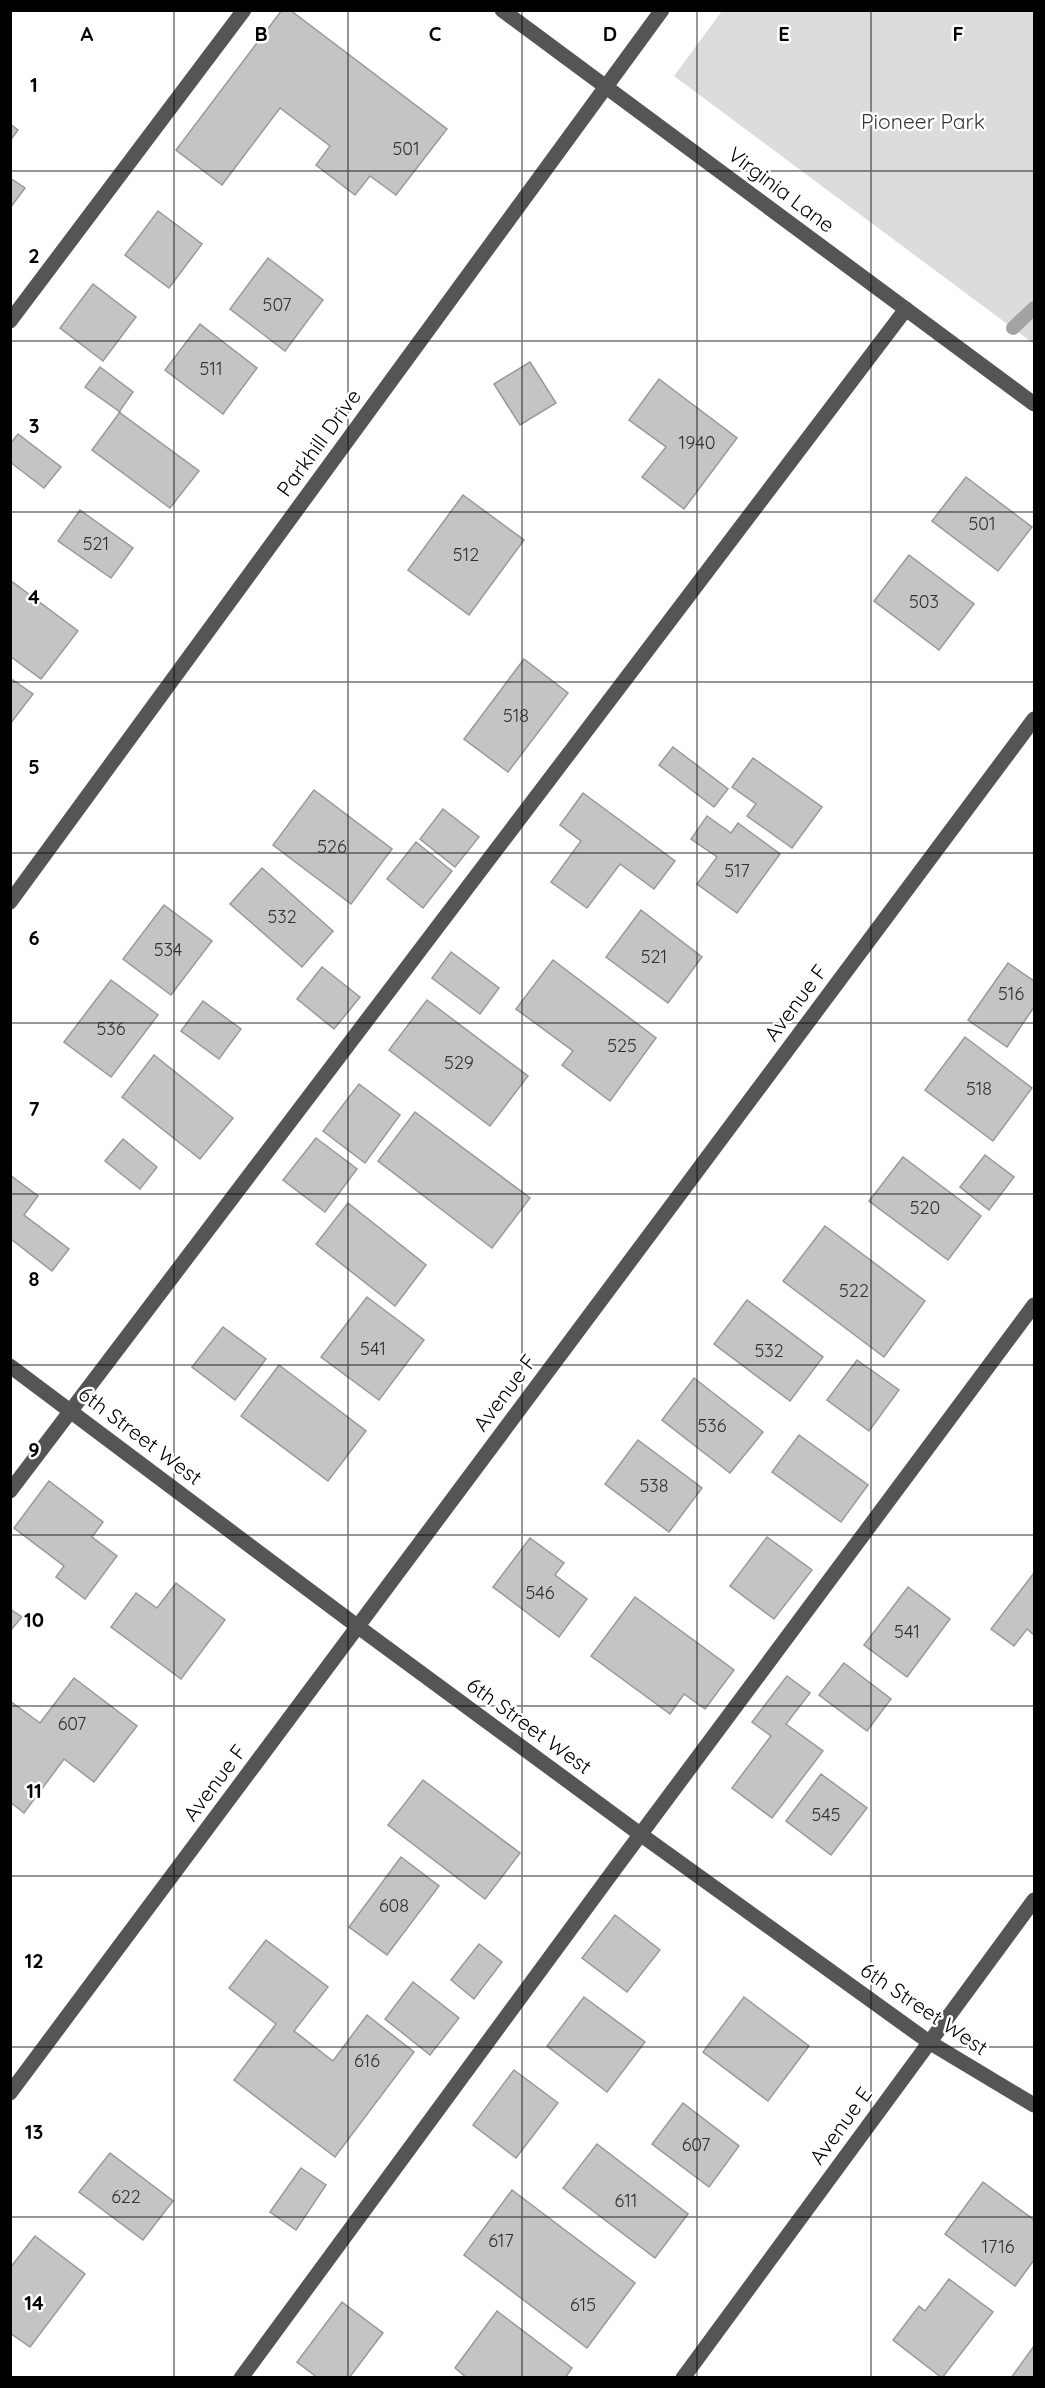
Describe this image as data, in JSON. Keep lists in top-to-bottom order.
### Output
{
  "streets": {
    "street": [
      "Virginia Lane",
      "Parkhill Drive",
      "Avenue F",
      "6th Street West",
      "Avenue E"
    ]
  },
  "crossings": [
    ["Virginia Lane", "Parkhill Drive"],
    ["Avenue F", "6th Street West"],
    ["6th Street West", "Avenue E"]
  ],
  "parks": ["Pioneer Park"],
  "house_numbers": [
    "501",
    "507",
    "511",
    "1940",
    "501",
    "521",
    "512",
    "503",
    "518",
    "526",
    "517",
    "532",
    "534",
    "521",
    "516",
    "536",
    "525",
    "529",
    "518",
    "520",
    "522",
    "541",
    "532",
    "536",
    "538",
    "546",
    "541",
    "607",
    "545",
    "608",
    "616",
    "607",
    "622",
    "611",
    "617",
    "1716",
    "615"
  ],
  "grid": {
    "columns": [
      "A",
      "B",
      "C",
      "D",
      "E",
      "F"
    ],
    "rows": [
      "1",
      "2",
      "3",
      "4",
      "5",
      "6",
      "7",
      "8",
      "9",
      "10",
      "11",
      "12",
      "13",
      "14"
    ]
  }
}
